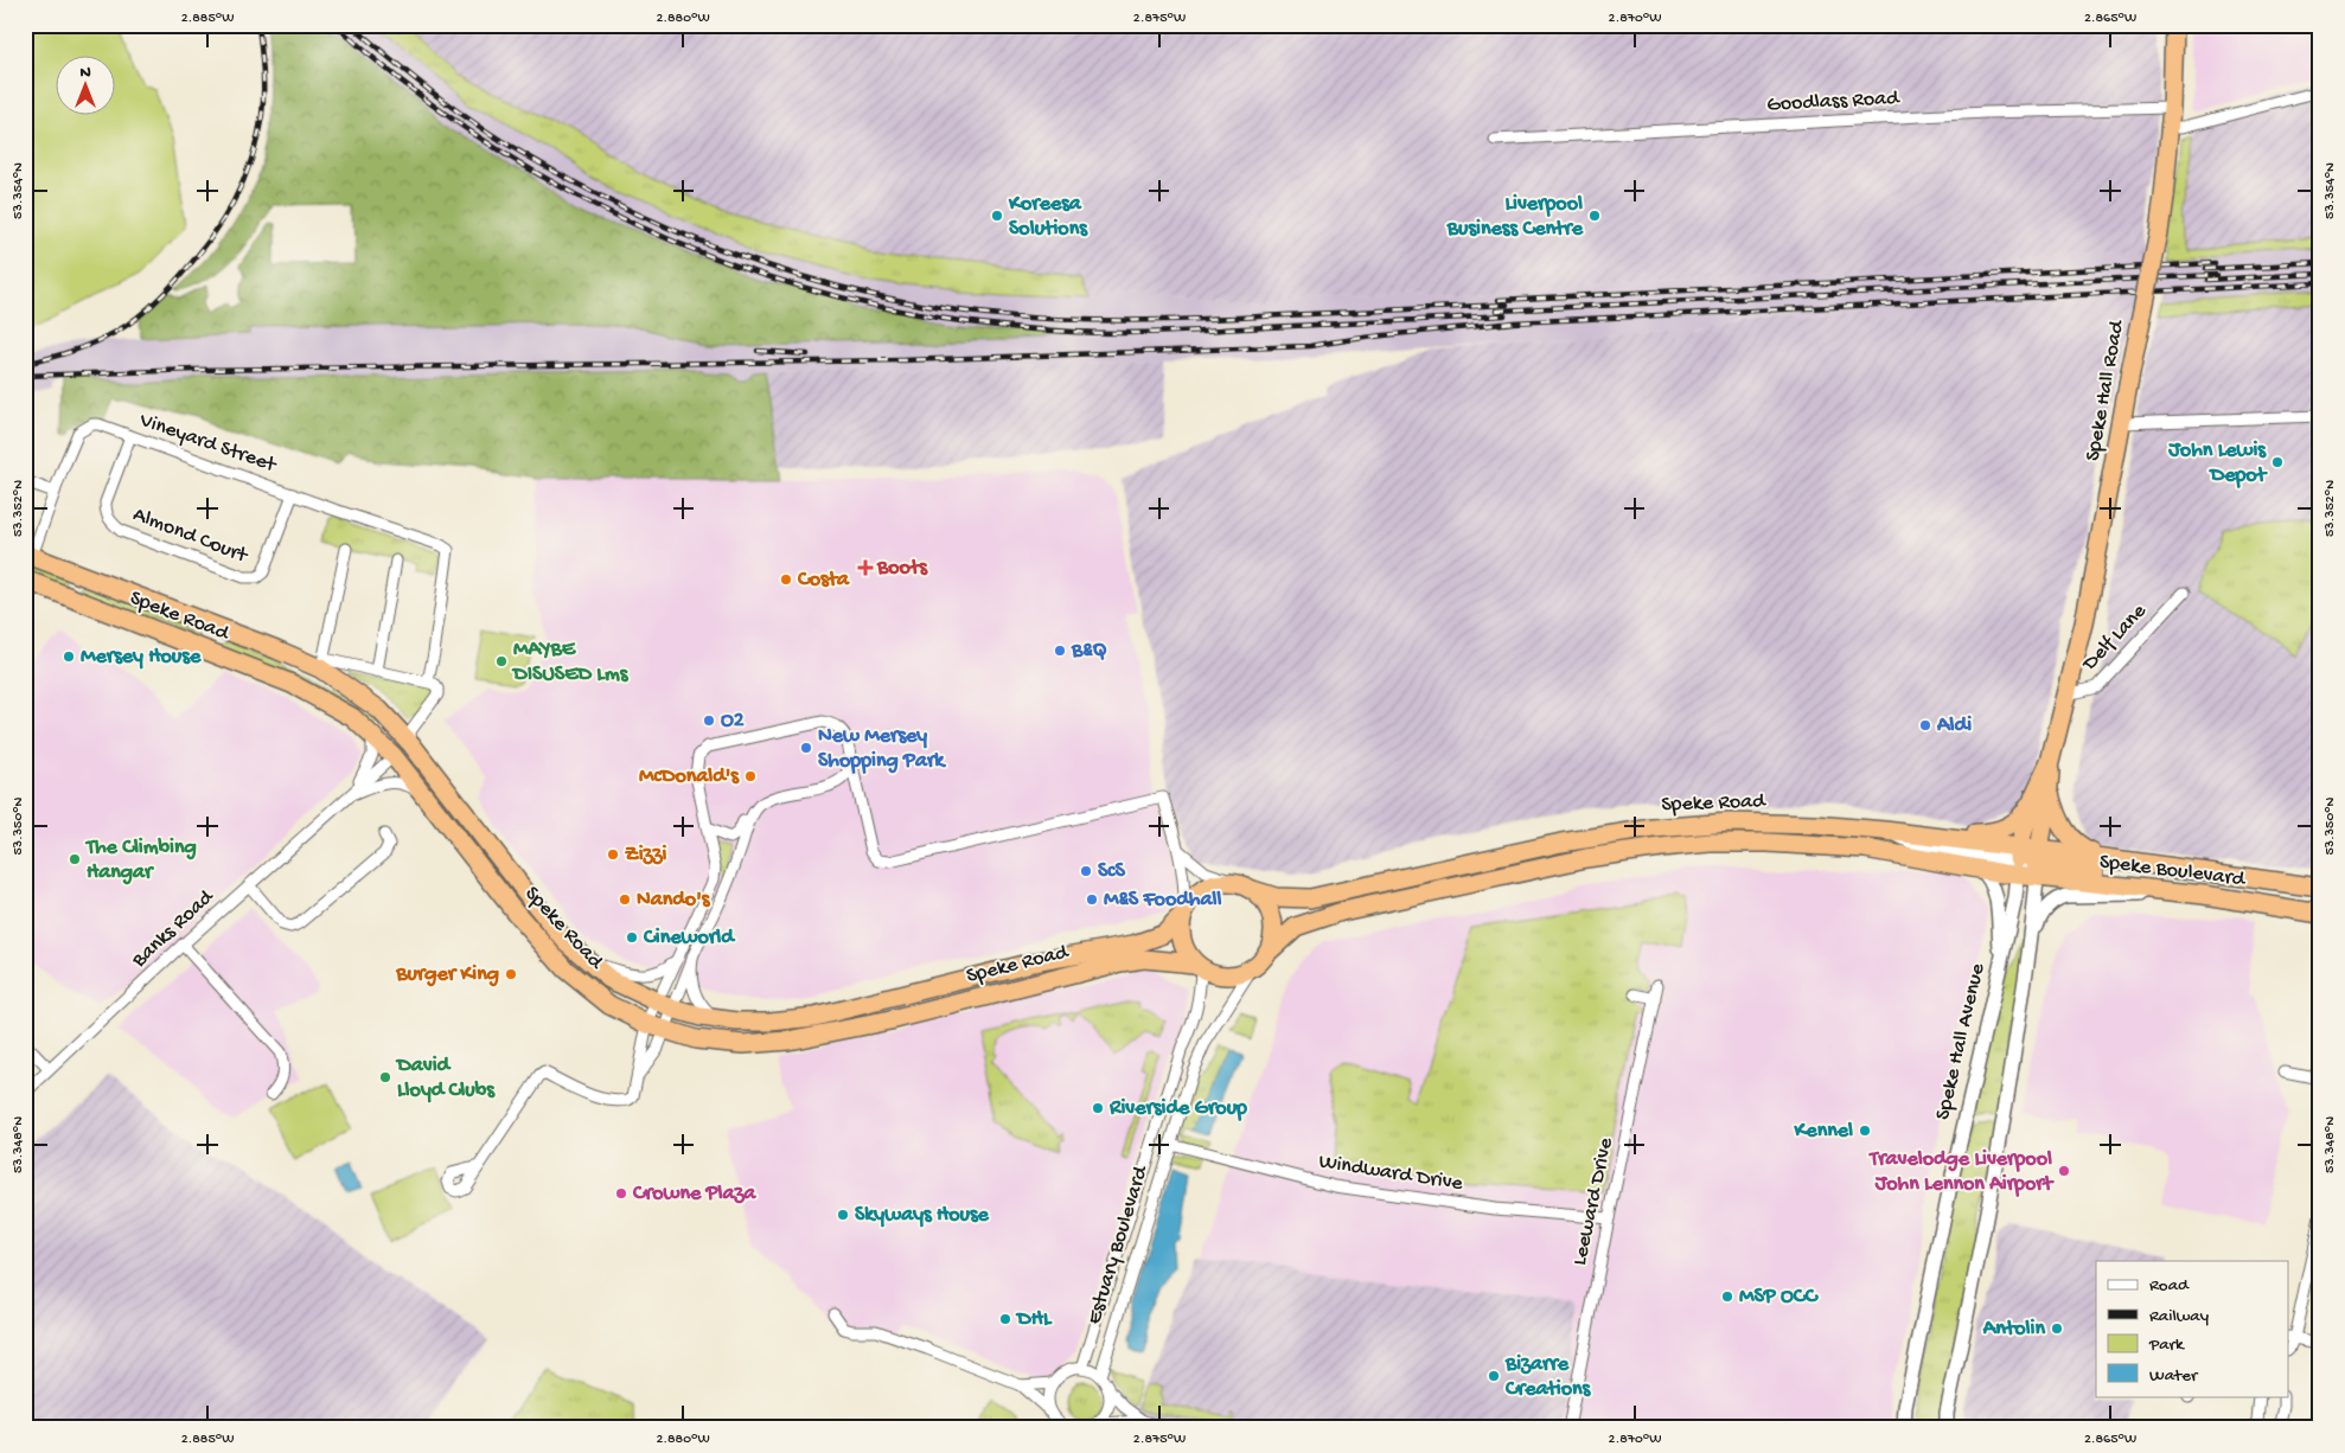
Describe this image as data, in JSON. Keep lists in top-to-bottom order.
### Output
{
  "streets": {
    "highway": ["Speke Hall Road", "Speke Road", "Speke Boulevard"],
    "street": [
      "Goodlass Road",
      "Vineyard Street",
      "Almond Court",
      "Delf Lane",
      "Banks Road",
      "Speke Hall Avenue",
      "Windward Drive",
      "Leeward Drive",
      "Estuary Boulevard"
    ]
  },
  "crossings": [
    ["Goodlass Road", "Speke Hall Road"],
    ["Speke Hall Road", "Speke Road"],
    ["Speke Hall Road", "Delf Lane"],
    ["Speke Hall Road", "Speke Boulevard"],
    ["Speke Hall Road", "Speke Hall Avenue"],
    ["Vineyard Street", "Almond Court"],
    ["Vineyard Street", "Speke Road"],
    ["Speke Road", "Speke Boulevard"],
    ["Speke Road", "Banks Road"],
    ["Speke Road", "Speke Hall Avenue"],
    ["Speke Road", "Estuary Boulevard"],
    ["Speke Boulevard", "Speke Hall Avenue"],
    ["Windward Drive", "Leeward Drive"],
    ["Windward Drive", "Estuary Boulevard"]
  ],
  "places": {
    "other": [
      "Koreesa Solutions",
      "Liverpool Business Centre",
      "John Lewis Depot",
      "Costa",
      "B&Q",
      "Mersey House",
      "MAYBE DISUSED Lms",
      "O2",
      "Aldi",
      "New Mersey Shopping Park",
      "McDonald's",
      "Zizzi",
      "The Climbing Hangar",
      "ScS",
      "Nando's",
      "M&S Foodhall",
      "Cineworld",
      "Burger King",
      "David Lloyd Clubs",
      "Riverside Group",
      "Kennel",
      "Travelodge Liverpool John Lennon Airport",
      "Crowne Plaza",
      "Skyways House",
      "MSP OCC",
      "DHL",
      "Antolin",
      "Bizarre Creations"
    ],
    "health": ["Boots"]
  },
  "legend": [
    "Road",
    "Railway",
    "Park",
    "Water"
  ],
  "north": "top",
  "coordinates": [
    "2.885°W",
    "2.880°W",
    "2.875°W",
    "2.870°W",
    "2.865°W",
    "53.354°N",
    "53.352°N",
    "53.350°N",
    "53.348°N"
  ]
}
